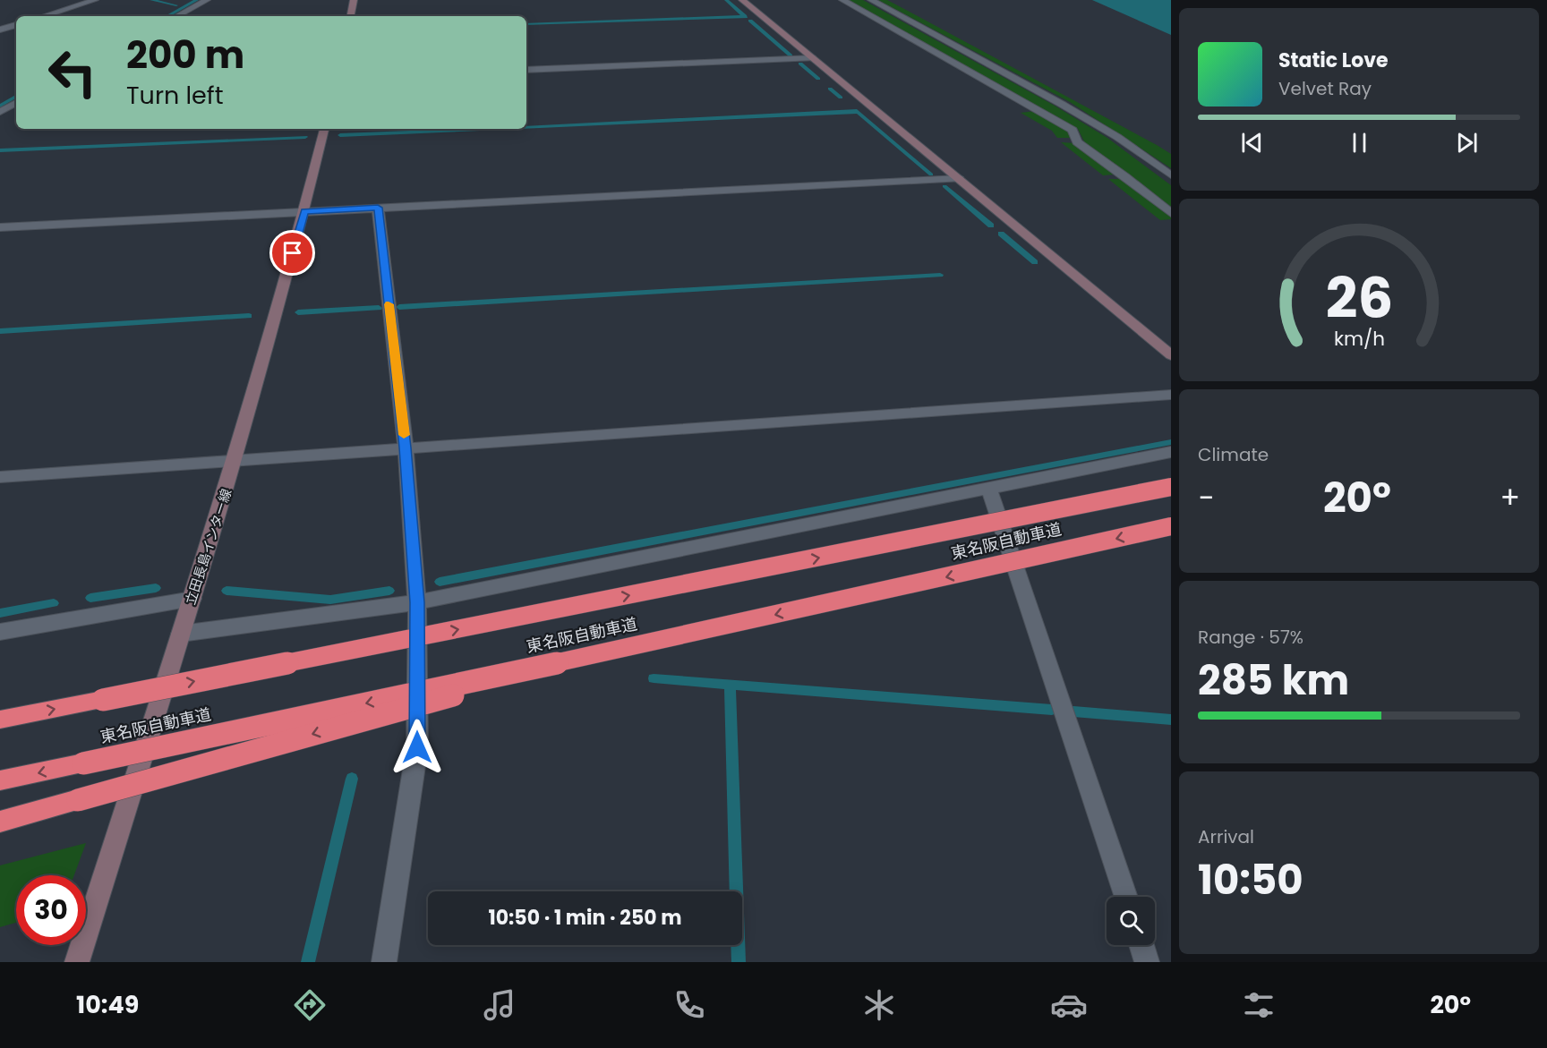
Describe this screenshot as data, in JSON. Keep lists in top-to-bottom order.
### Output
{
  "streets": {
    "highway": ["東名阪自動車道"],
    "main road": ["立田長島インター線"]
  },
  "page": {
    "turn": ["200 m", "Turn left"],
    "song": ["Static Love", "Velvet Ray"],
    "tile": [
      "Climate",
      ["Range · 57%", "285 km"],
      ["Arrival", "10:50"]
    ],
    "heat": ["−", "20°", "+"],
    "limit": "30",
    "trip": "10:50 · 1 min · 250 m",
    "tabs": ["10:49", "20°"],
    "gauge": ["26", "km/h"]
  }
}
